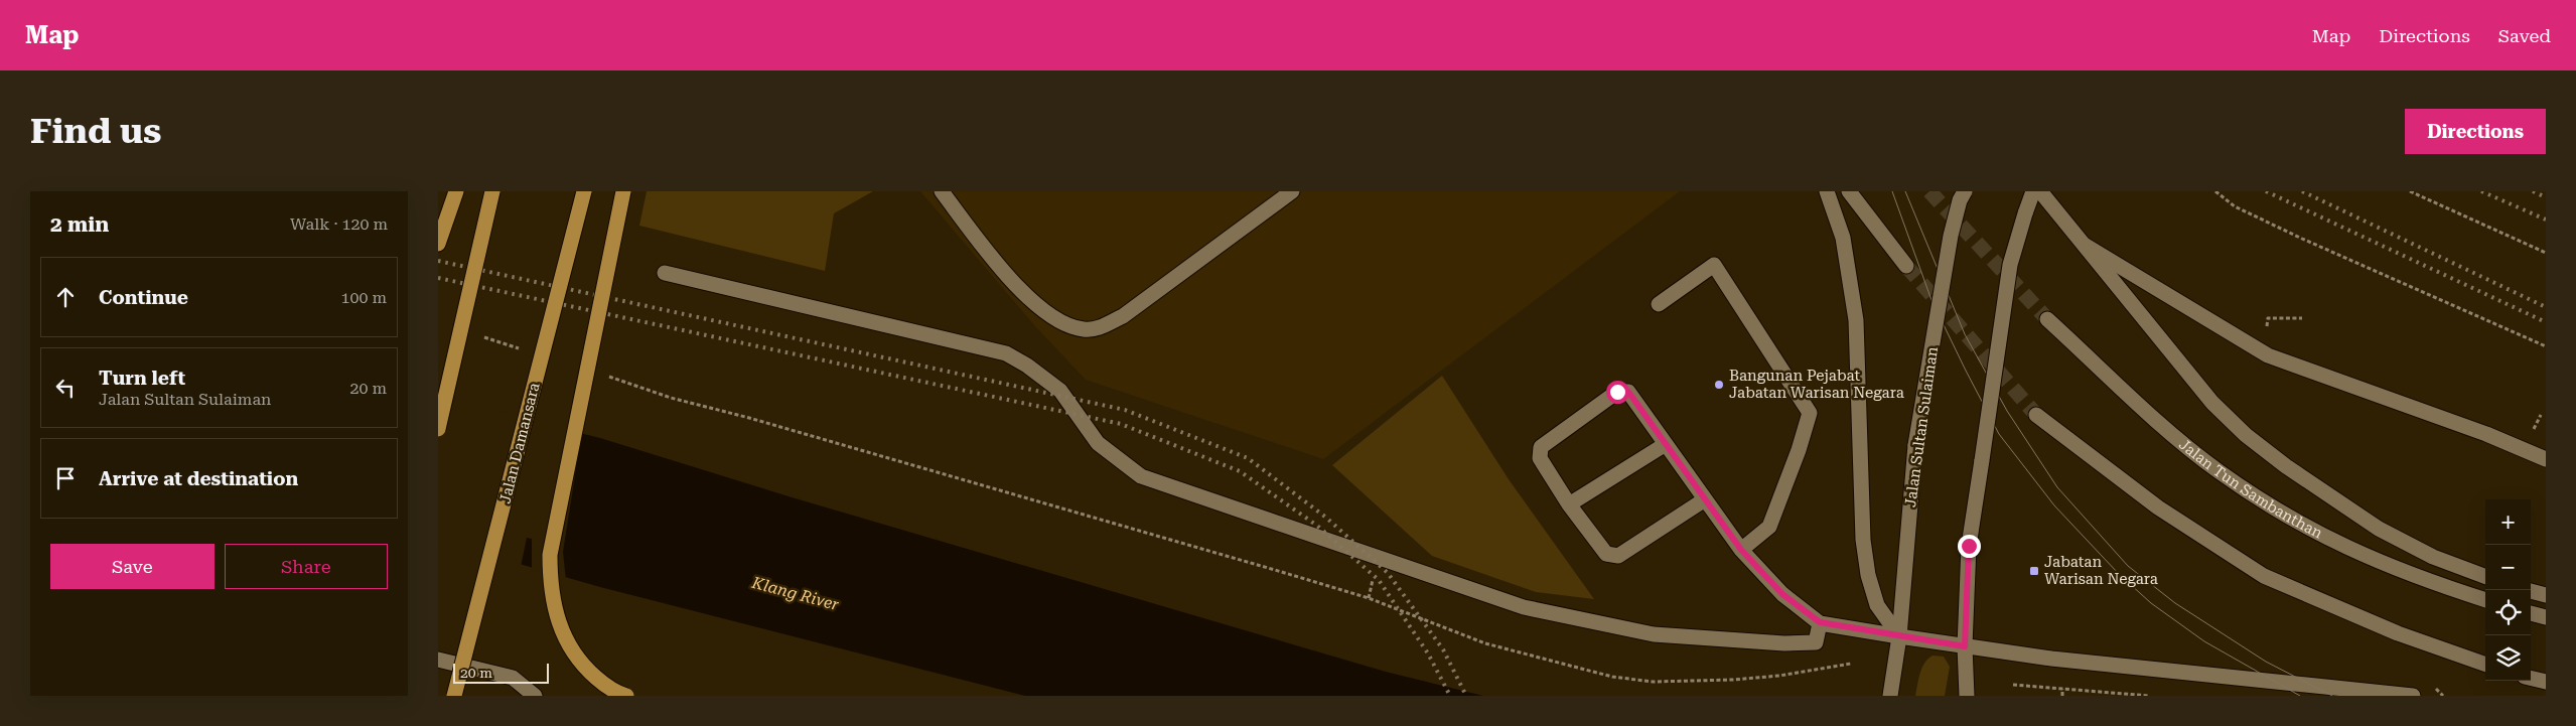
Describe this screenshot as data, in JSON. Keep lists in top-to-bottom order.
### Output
{
  "streets": {
    "main road": ["Jalan Sultan Sulaiman", "Jalan Damansara", "Jalan Tun Sambanthan"]
  },
  "water": ["Klang River"],
  "places": {
    "other": ["Bangunan Pejabat Jabatan Warisan Negara"],
    "transit": ["Jabatan Warisan Negara"]
  },
  "scale_bar": "20 m",
  "page": {
    "header": "Map",
    "nav": ["Map", "Directions", "Saved"],
    "buttons": [
      "Directions",
      ["Save", "Share"]
    ],
    "title": "Find us",
    "heading": ["2 min", "Walk · 120 m"],
    "list": [
      ["Continue", "100 m"],
      ["Turn left", "Jalan Sultan Sulaiman", "20 m"],
      "Arrive at destination"
    ],
    "map_buttons": ["+", "−"],
    "scale": "20 m"
  }
}
